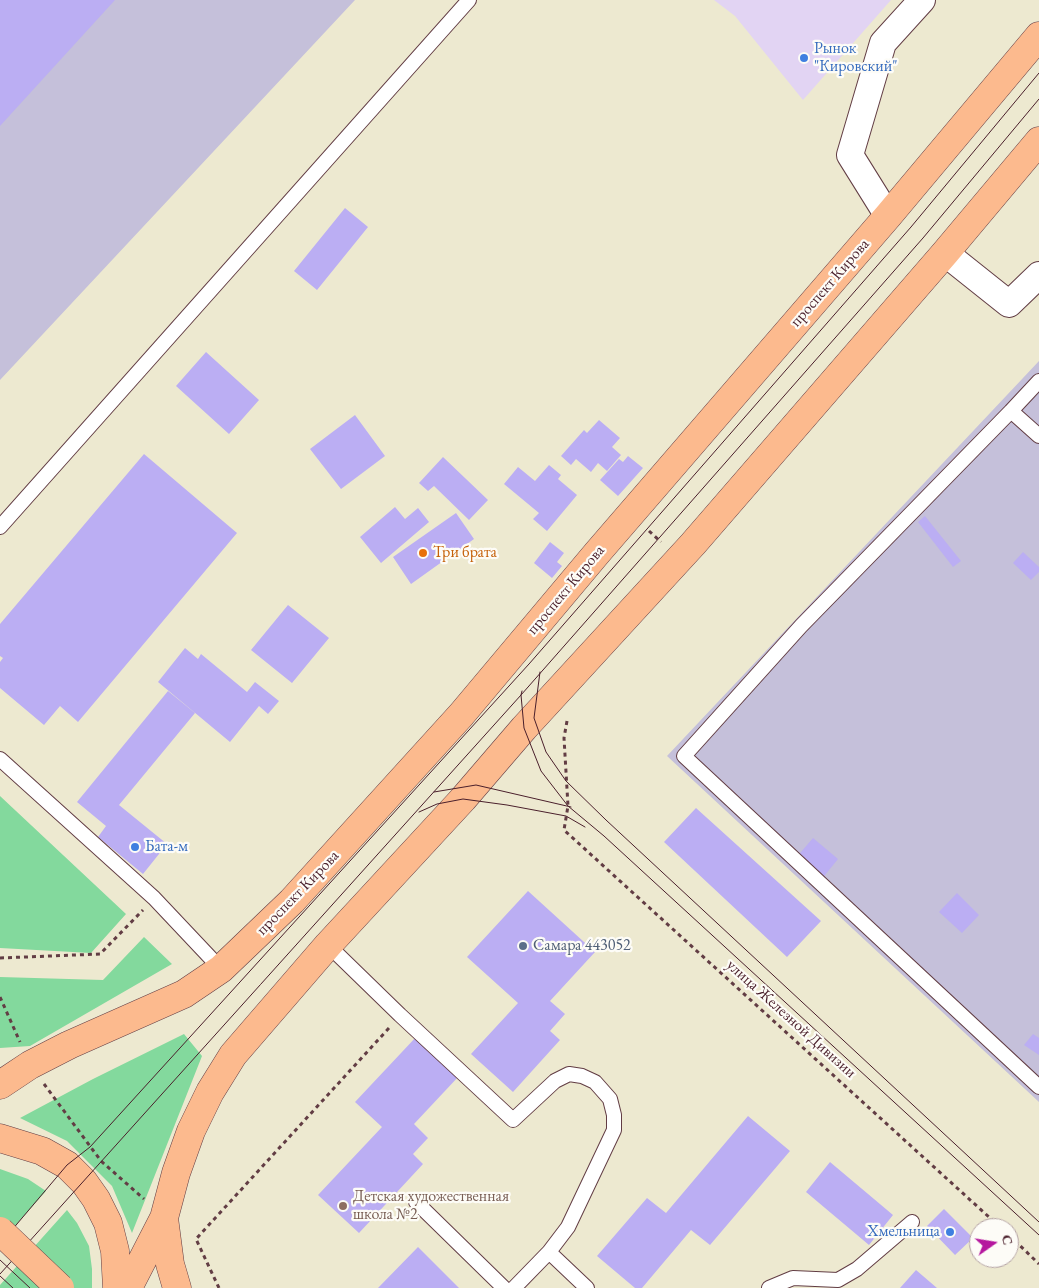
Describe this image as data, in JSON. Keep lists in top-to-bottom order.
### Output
{
  "streets": {
    "main road": ["проспект Кирова"],
    "path": ["улица Железной Дивизии"]
  },
  "places": [
    "Рынок \"Кировский\"",
    "Три брата",
    "Бата-м",
    "Самара 443052",
    "Детская художественная школа №2",
    "Хмельница"
  ],
  "north": "right"
}
